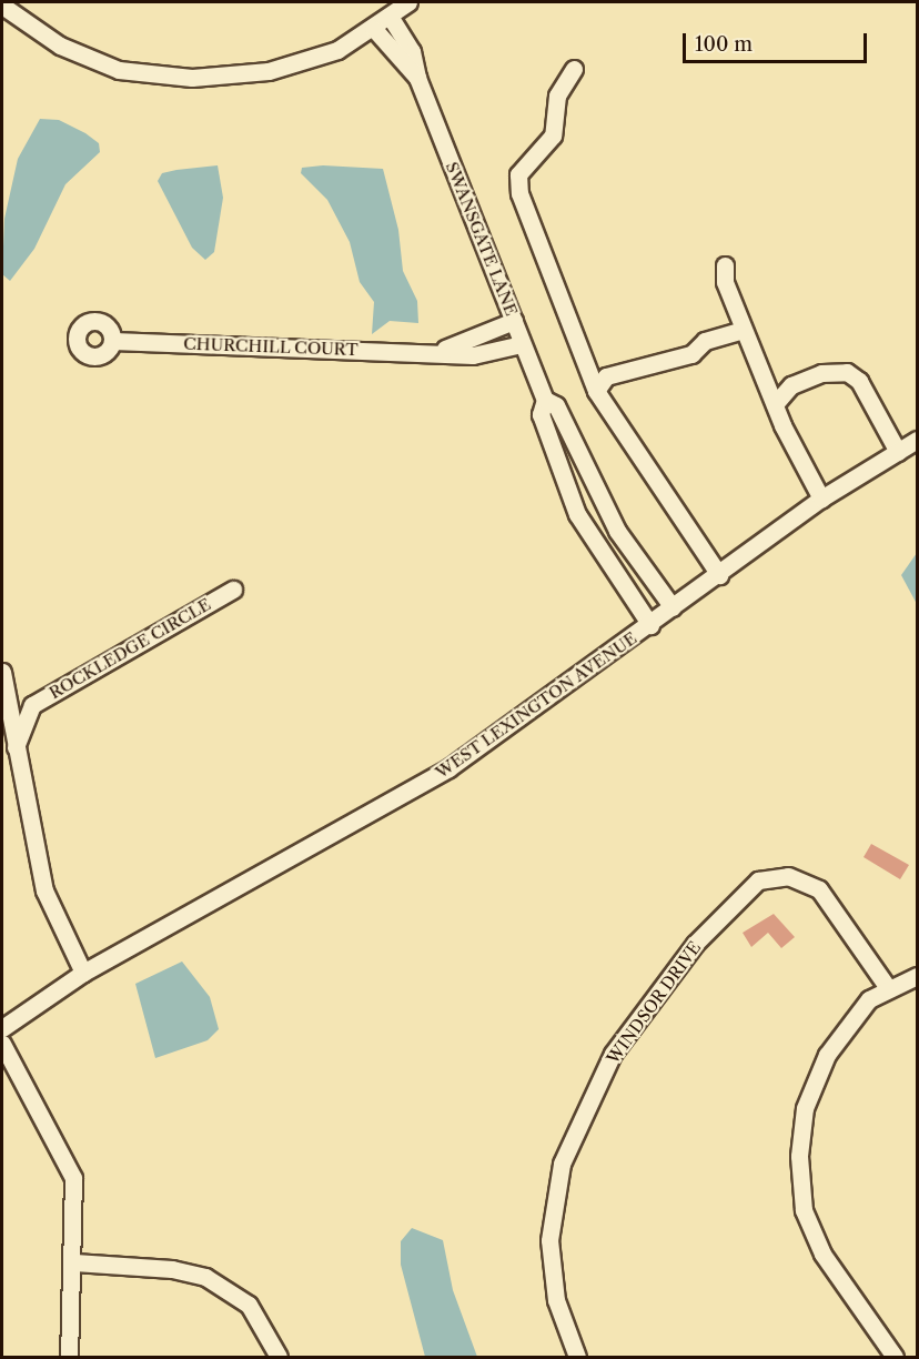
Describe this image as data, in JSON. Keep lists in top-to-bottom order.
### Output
{
  "streets": {
    "street": [
      "SWANSGATE LANE",
      "CHURCHILL COURT",
      "ROCKLEDGE CIRCLE",
      "WEST LEXINGTON AVENUE",
      "WINDSOR DRIVE"
    ]
  },
  "crossings": [
    ["SWANSGATE LANE", "CHURCHILL COURT"],
    ["SWANSGATE LANE", "WEST LEXINGTON AVENUE"]
  ],
  "scale_bar": "100 m"
}
